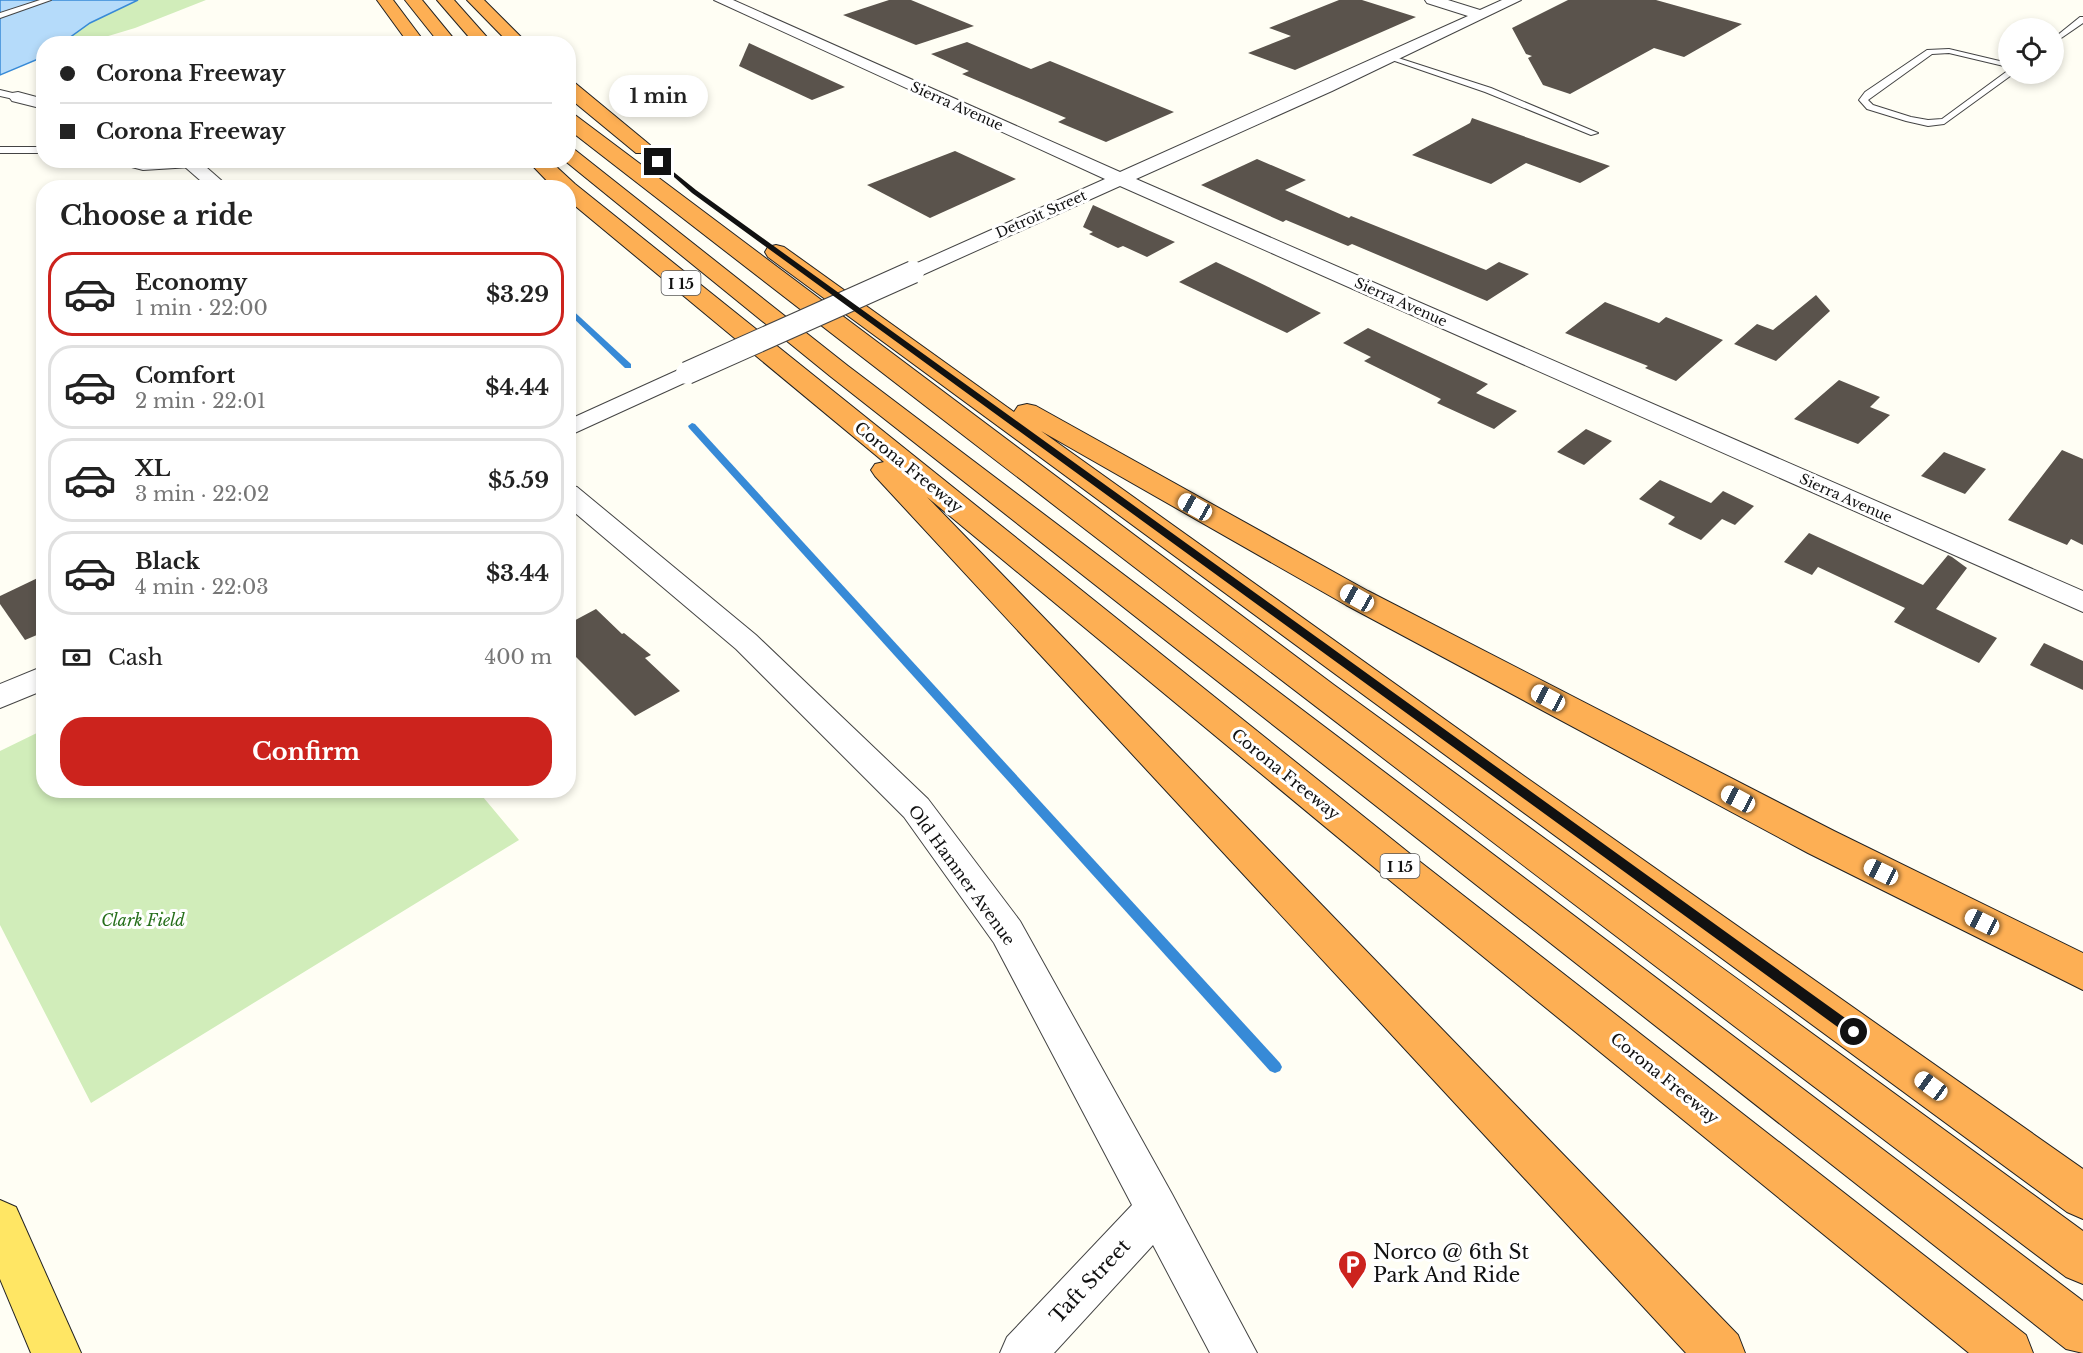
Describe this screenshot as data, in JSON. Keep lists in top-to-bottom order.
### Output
{
  "streets": {
    "highway": ["I 15", "Corona Freeway"],
    "street": [
      "Sierra Avenue",
      "Detroit Street",
      "Old Hamner Avenue",
      "Taft Street"
    ]
  },
  "crossings": [
    ["Sierra Avenue", "Detroit Street"],
    ["Old Hamner Avenue", "Taft Street"]
  ],
  "parks": ["Clark Field"],
  "places": {
    "parking": ["Norco @ 6th St Park And Ride"]
  },
  "page": {
    "banner": ["Corona Freeway", "Corona Freeway"],
    "bubble": "1 min",
    "heading": "Choose a ride",
    "list": [
      {
        "name": "Economy",
        "note": "1 min · 22:00",
        "value": "$3.29"
      },
      {
        "name": "Comfort",
        "note": "2 min · 22:01",
        "value": "$4.44"
      },
      {
        "name": "XL",
        "note": "3 min · 22:02",
        "value": "$5.59"
      },
      {
        "name": "Black",
        "note": "4 min · 22:03",
        "value": "$3.44"
      }
    ],
    "pay": ["Cash", "400 m"],
    "buttons": "Confirm"
  }
}
